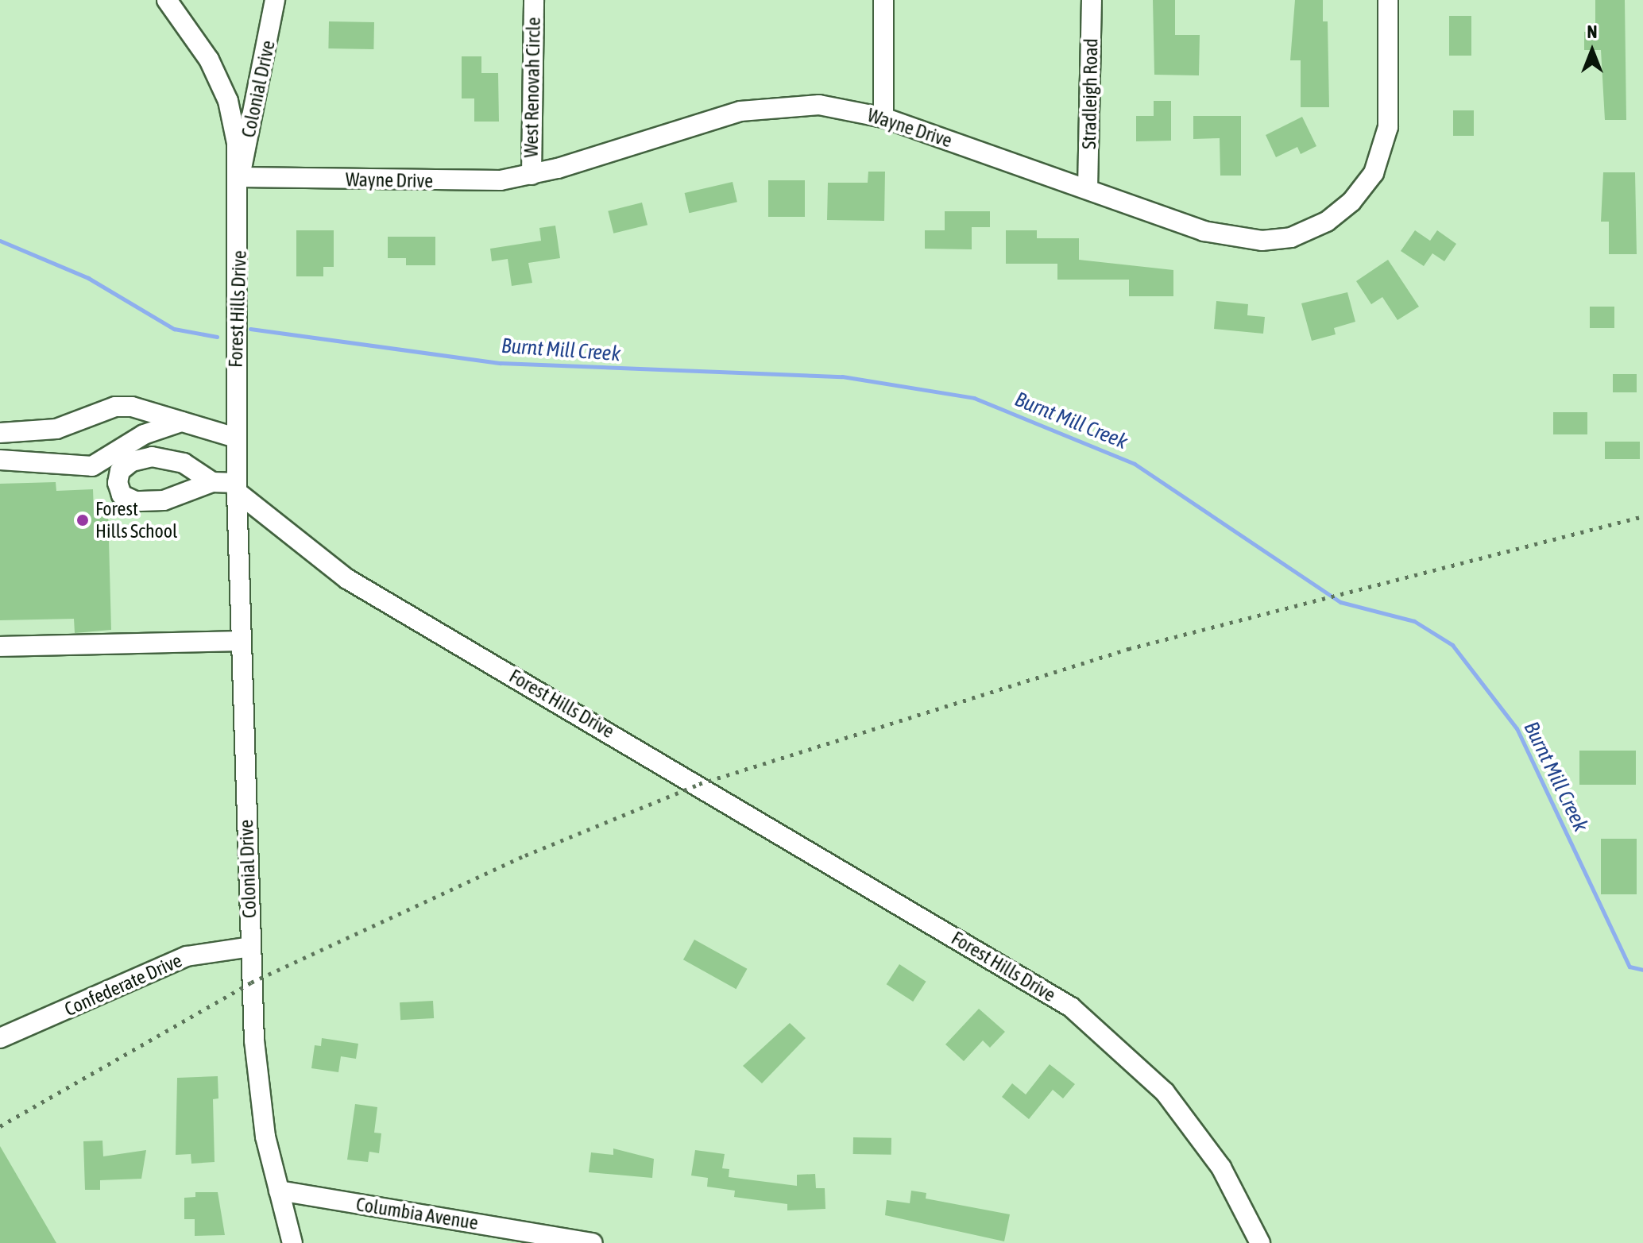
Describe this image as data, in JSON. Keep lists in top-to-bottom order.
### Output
{
  "streets": {
    "street": [
      "West Renovah Circle",
      "Colonial Drive",
      "Stradleigh Road",
      "Wayne Drive",
      "Forest Hills Drive",
      "Confederate Drive",
      "Columbia Avenue"
    ]
  },
  "crossings": [
    ["West Renovah Circle", "Wayne Drive"],
    ["Colonial Drive", "Wayne Drive"],
    ["Colonial Drive", "Forest Hills Drive"],
    ["Colonial Drive", "Confederate Drive"],
    ["Colonial Drive", "Columbia Avenue"],
    ["Stradleigh Road", "Wayne Drive"],
    ["Wayne Drive", "Forest Hills Drive"]
  ],
  "water": ["Burnt Mill Creek"],
  "places": ["Forest Hills School"],
  "north": "top"
}
